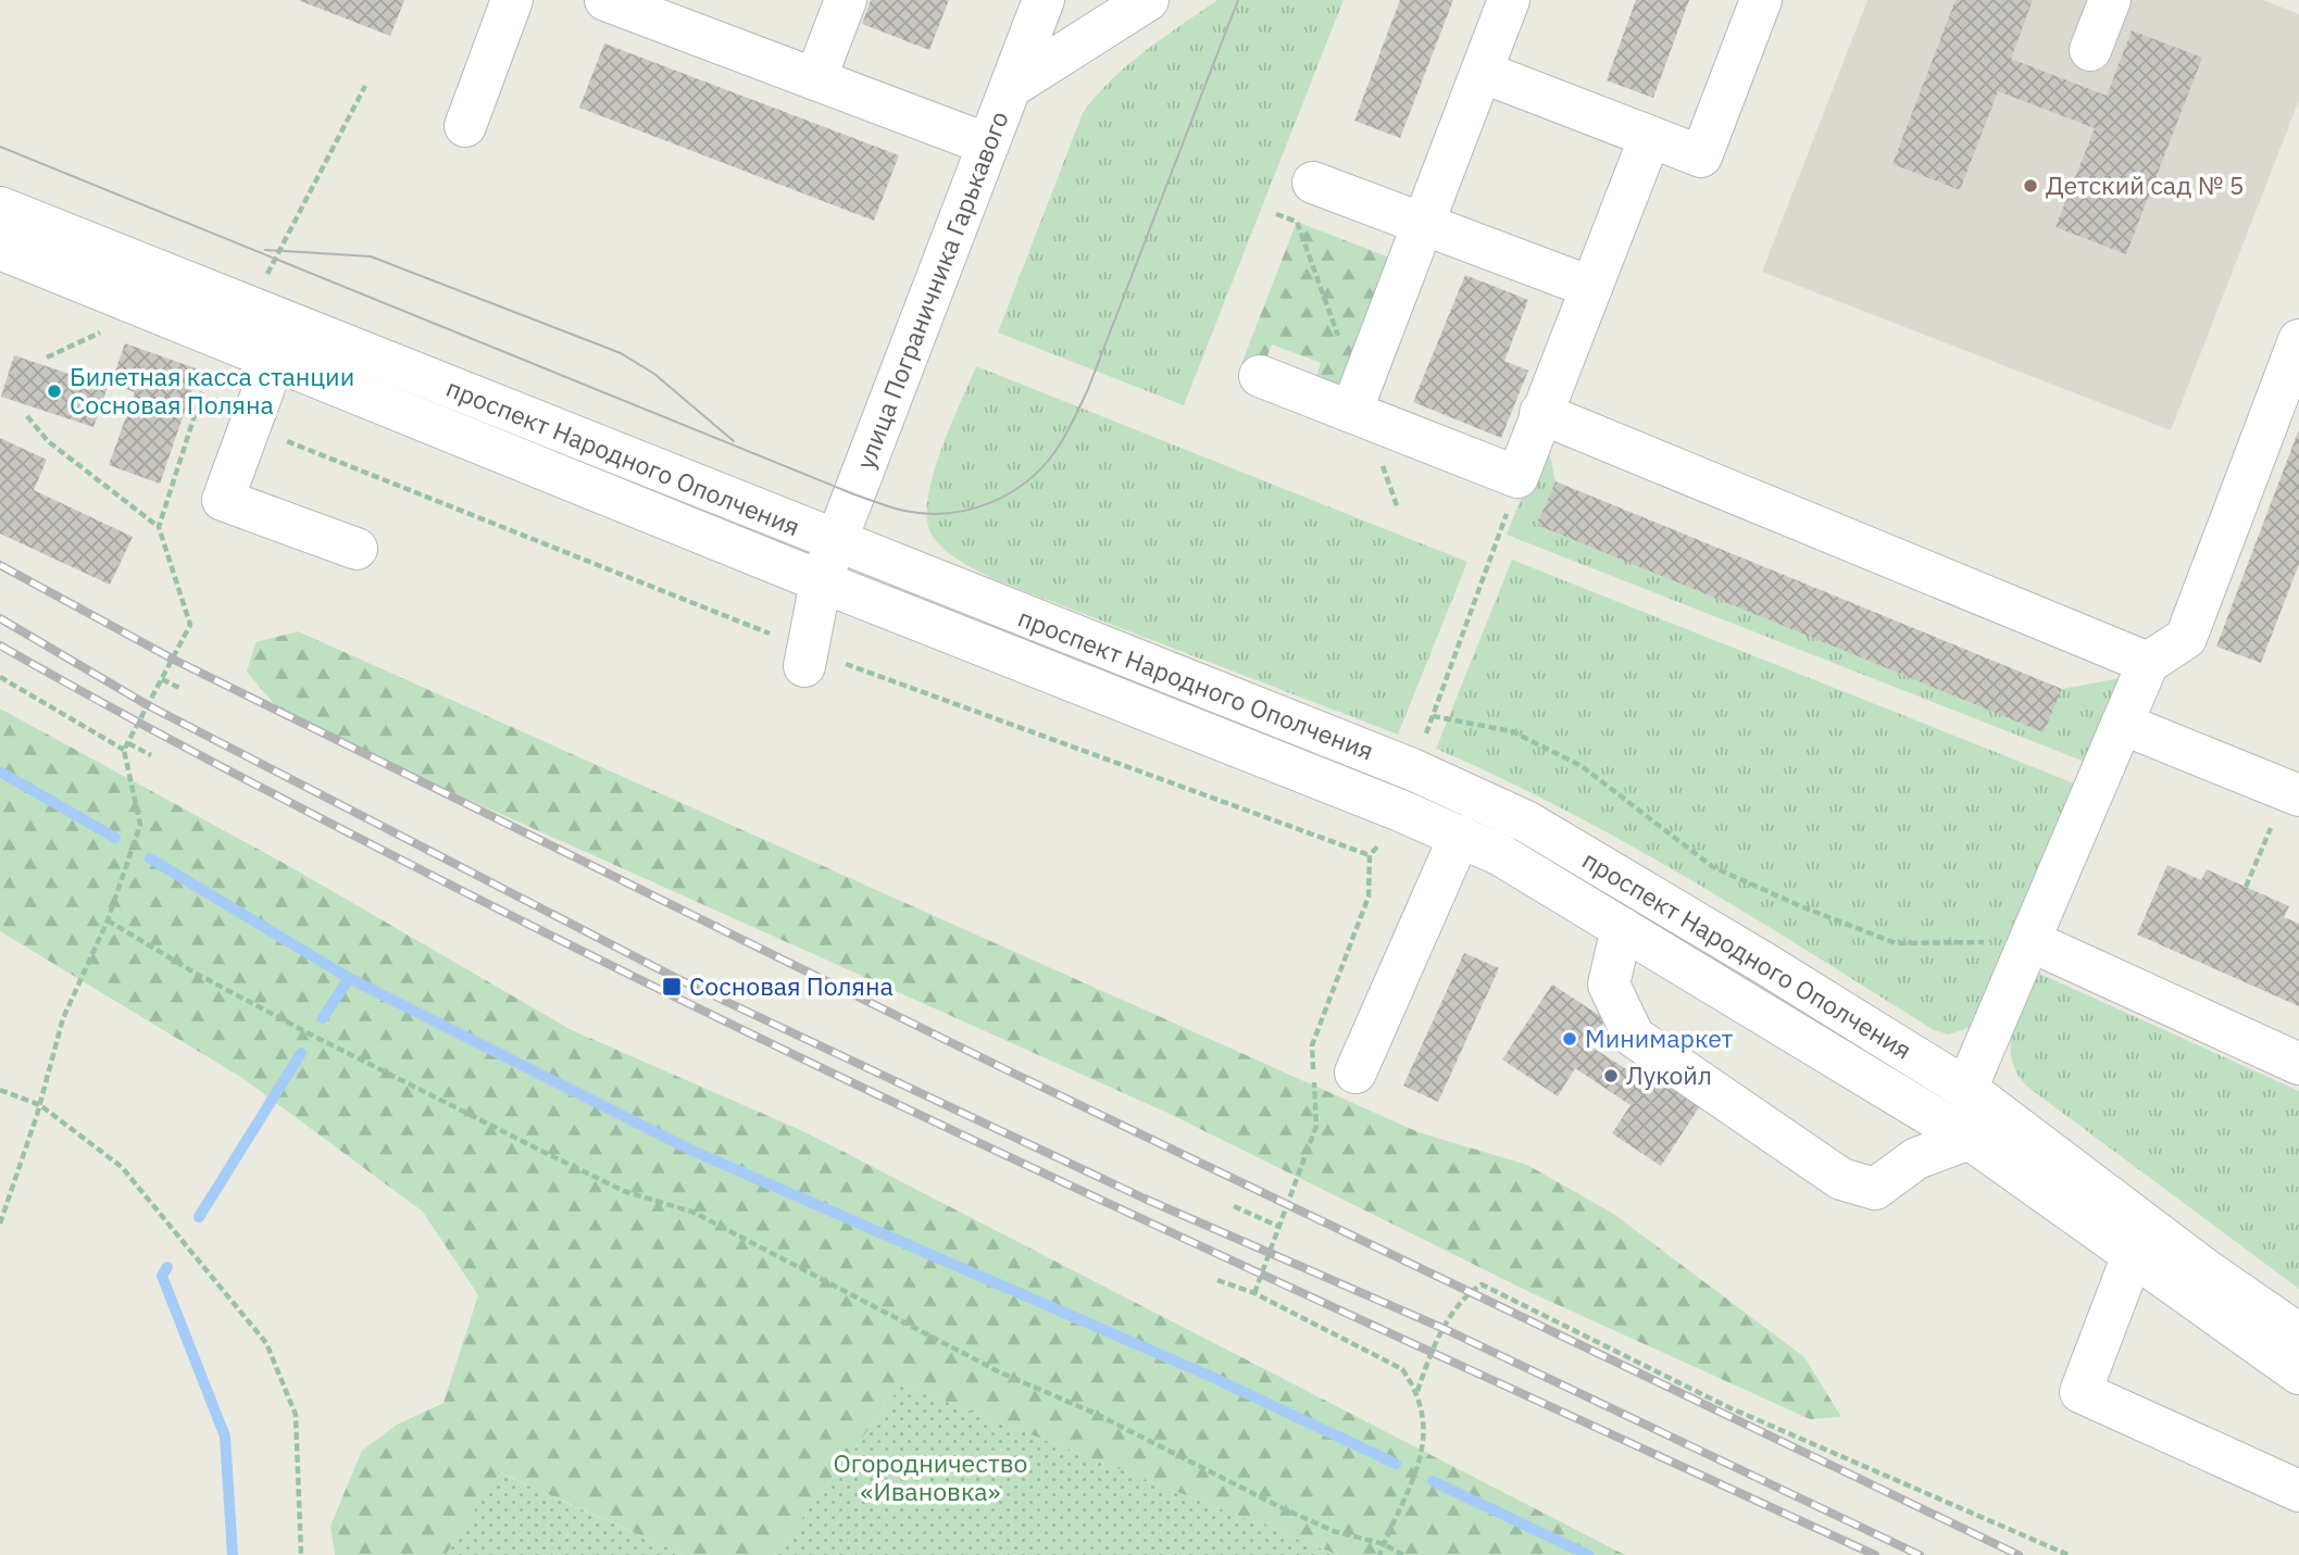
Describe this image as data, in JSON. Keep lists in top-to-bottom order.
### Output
{
  "streets": {
    "street": ["улица Пограничника Гарькавого", "проспект Народного Ополчения"]
  },
  "crossings": [
    ["улица Пограничника Гарькавого", "проспект Народного Ополчения"]
  ],
  "parks": ["Огородничество «Ивановка»"],
  "places": {
    "other": [
      "Детский сад № 5",
      "Билетная касса станции Сосновая Поляна",
      "Минимаркет",
      "Лукойл"
    ],
    "transit": ["Сосновая Поляна"]
  }
}
